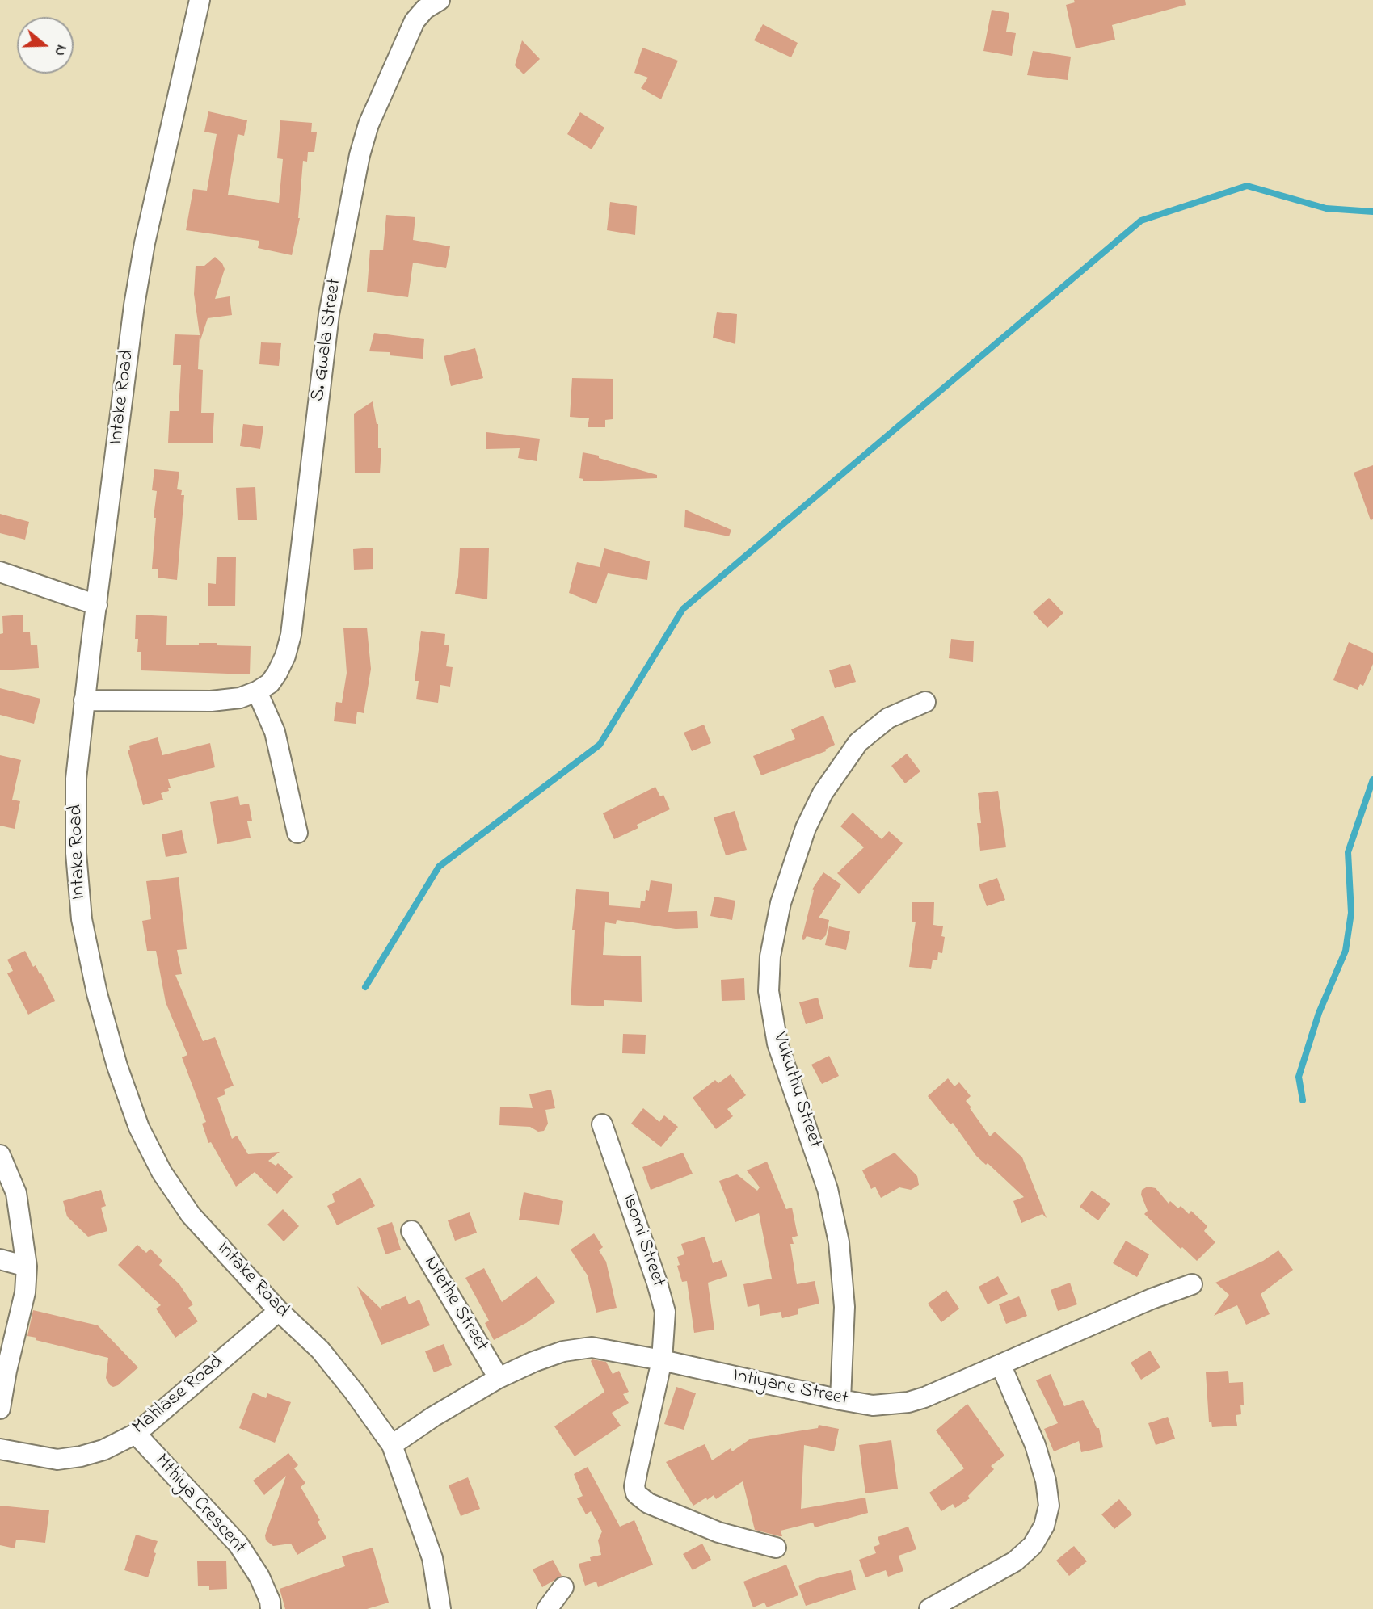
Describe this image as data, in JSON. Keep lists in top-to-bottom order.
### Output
{
  "streets": {
    "street": [
      "S. Gwala Street",
      "Intake Road",
      "Vukuthu Street",
      "Isomi Street",
      "Ntethe Street",
      "Intiyane Street",
      "Mahlase Road",
      "Mthiya Crescent"
    ]
  },
  "crossings": [
    ["S. Gwala Street", "Intake Road"],
    ["Intake Road", "Intiyane Street"],
    ["Intake Road", "Mahlase Road"],
    ["Vukuthu Street", "Intiyane Street"],
    ["Isomi Street", "Intiyane Street"],
    ["Ntethe Street", "Intiyane Street"],
    ["Mahlase Road", "Mthiya Crescent"]
  ],
  "north": "right"
}
